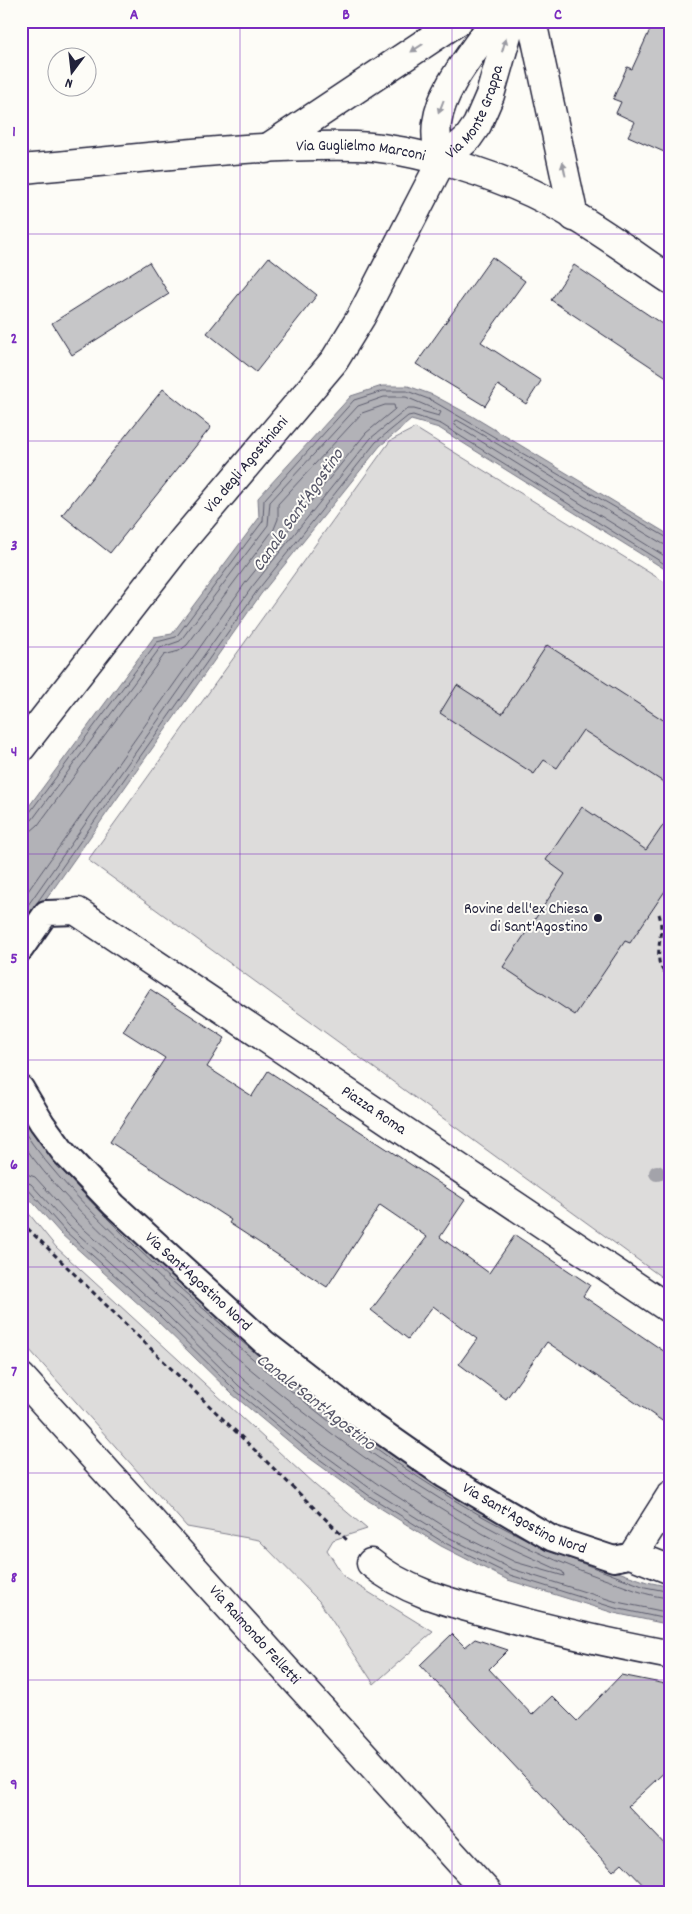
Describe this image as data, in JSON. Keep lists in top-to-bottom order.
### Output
{
  "streets": {
    "street": [
      "Via Monte Grappa",
      "Via Guglielmo Marconi",
      "Via degli Agostiniani",
      "Piazza Roma",
      "Via Sant'Agostino Nord",
      "Via Raimondo Felletti"
    ]
  },
  "crossings": [
    ["Via Monte Grappa", "Via Guglielmo Marconi"],
    ["Via Monte Grappa", "Via degli Agostiniani"],
    ["Via Guglielmo Marconi", "Via degli Agostiniani"]
  ],
  "water": ["Canale Sant'Agostino"],
  "places": ["Rovine dell'ex Chiesa di Sant'Agostino"],
  "north": "bottom",
  "grid": {
    "columns": ["A", "B", "C"],
    "rows": [
      "1",
      "2",
      "3",
      "4",
      "5",
      "6",
      "7",
      "8",
      "9"
    ]
  }
}
